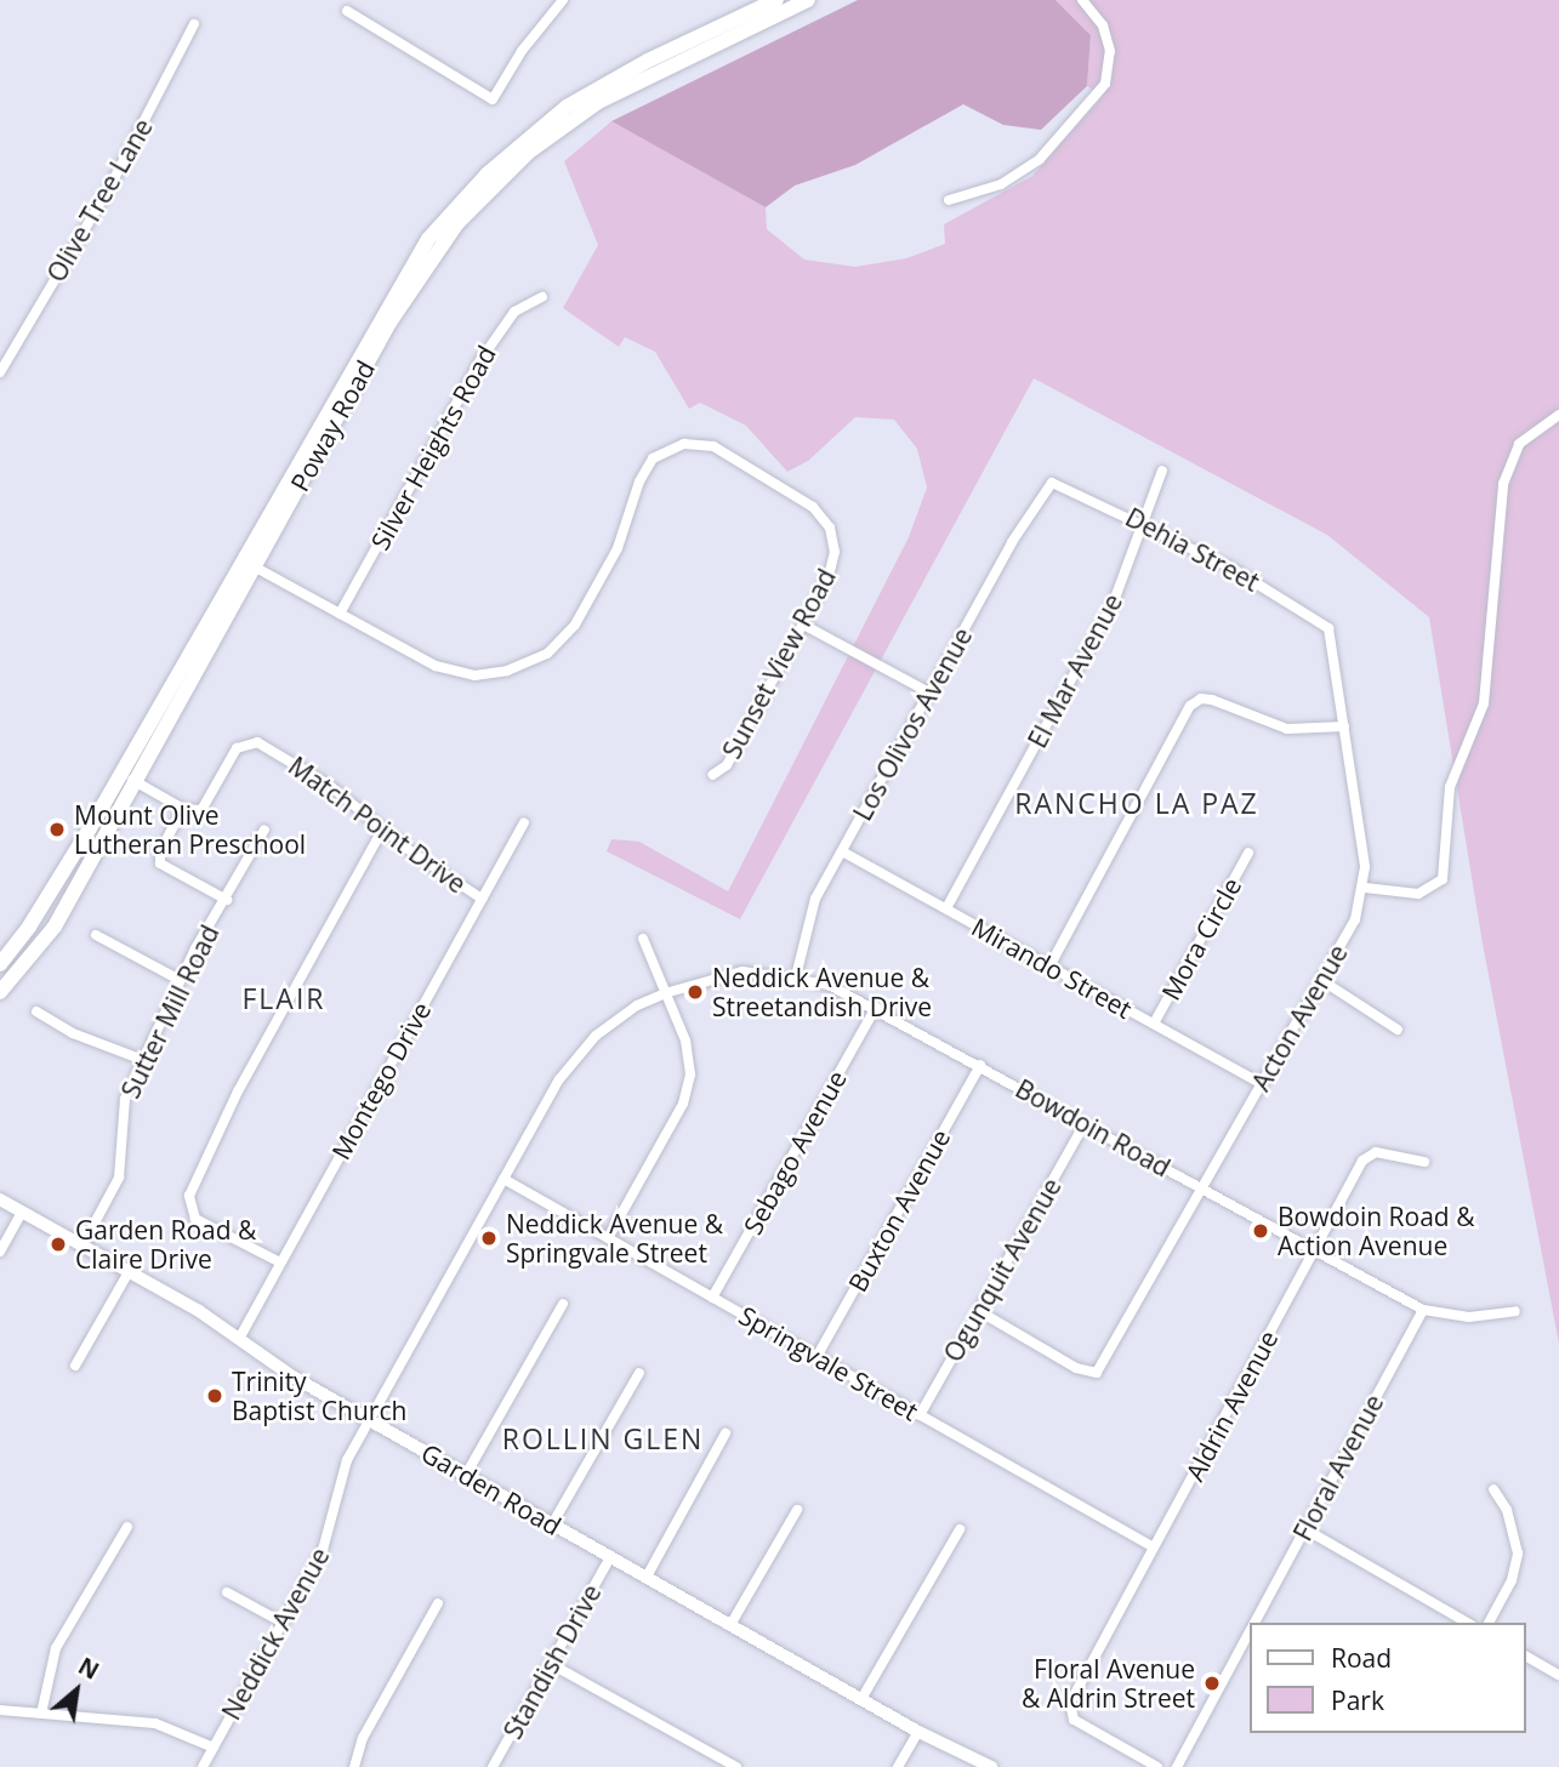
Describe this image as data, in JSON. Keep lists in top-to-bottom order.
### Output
{
  "streets": {
    "main road": ["Poway Road"],
    "street": [
      "Olive Tree Lane",
      "Silver Heights Road",
      "Dehia Street",
      "Sunset View Road",
      "El Mar Avenue",
      "Los Olivos Avenue",
      "Match Point Drive",
      "Mora Circle",
      "Mirando Street",
      "Sutter Mill Road",
      "Acton Avenue",
      "Montego Drive",
      "Bowdoin Road",
      "Sebago Avenue",
      "Buxton Avenue",
      "Ogunquit Avenue",
      "Springvale Street",
      "Aldrin Avenue",
      "Floral Avenue",
      "Garden Road",
      "Neddick Avenue",
      "Standish Drive"
    ]
  },
  "crossings": [
    ["Silver Heights Road", "Sunset View Road"],
    ["Dehia Street", "El Mar Avenue"],
    ["Dehia Street", "Los Olivos Avenue"],
    ["Dehia Street", "Acton Avenue"],
    ["El Mar Avenue", "Mirando Street"],
    ["Los Olivos Avenue", "Mirando Street"],
    ["Los Olivos Avenue", "Bowdoin Road"],
    ["Match Point Drive", "Montego Drive"],
    ["Mora Circle", "Mirando Street"],
    ["Mirando Street", "Acton Avenue"],
    ["Sutter Mill Road", "Garden Road"],
    ["Acton Avenue", "Bowdoin Road"],
    ["Acton Avenue", "Ogunquit Avenue"],
    ["Montego Drive", "Garden Road"],
    ["Bowdoin Road", "Sebago Avenue"],
    ["Bowdoin Road", "Buxton Avenue"],
    ["Bowdoin Road", "Ogunquit Avenue"],
    ["Bowdoin Road", "Aldrin Avenue"],
    ["Bowdoin Road", "Floral Avenue"],
    ["Bowdoin Road", "Neddick Avenue"],
    ["Sebago Avenue", "Springvale Street"],
    ["Buxton Avenue", "Springvale Street"],
    ["Ogunquit Avenue", "Springvale Street"],
    ["Springvale Street", "Aldrin Avenue"],
    ["Springvale Street", "Neddick Avenue"],
    ["Garden Road", "Neddick Avenue"],
    ["Garden Road", "Standish Drive"]
  ],
  "districts": ["RANCHO LA PAZ", "FLAIR", "ROLLIN GLEN"],
  "places": [
    "Mount Olive Lutheran Preschool",
    "Neddick Avenue & Streetandish Drive",
    "Bowdoin Road & Action Avenue",
    "Neddick Avenue & Springvale Street",
    "Garden Road & Claire Drive",
    "Trinity Baptist Church",
    "Floral Avenue & Aldrin Street"
  ],
  "legend": ["Road", "Park"],
  "north": "top right"
}
